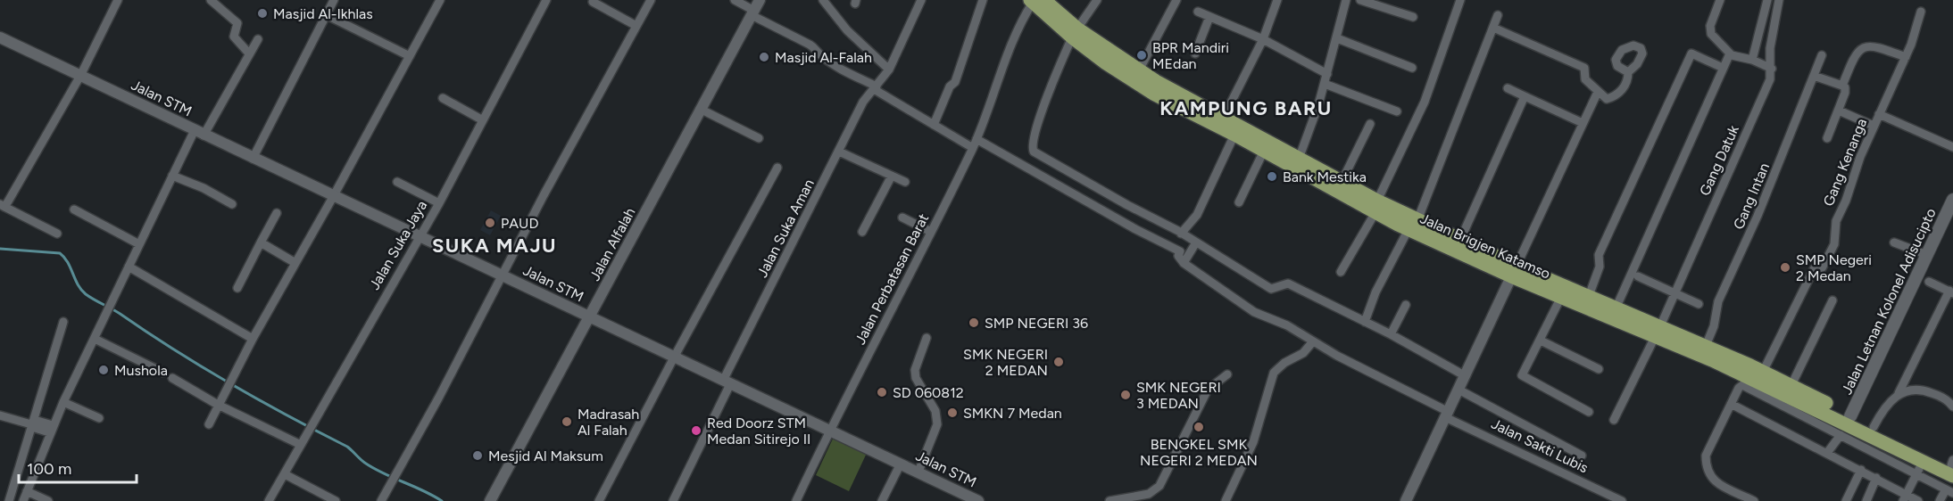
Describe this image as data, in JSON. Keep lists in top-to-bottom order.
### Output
{
  "streets": {
    "main road": ["Jalan Brigjen Katamso", "Jalan Letnan Kolonel Adisucipto"],
    "street": [
      "Jalan STM",
      "Gang Datuk",
      "Gang Kenanga",
      "Gang Intan",
      "Jalan Suka Aman",
      "Jalan Alfalah",
      "Jalan Suka Jaya",
      "Jalan Perbatasan Barat",
      "Jalan Sakti Lubis"
    ]
  },
  "crossings": [
    ["Jalan STM", "Jalan Suka Aman"],
    ["Jalan STM", "Jalan Alfalah"],
    ["Jalan STM", "Jalan Suka Jaya"],
    ["Jalan STM", "Jalan Perbatasan Barat"],
    ["Gang Datuk", "Jalan Brigjen Katamso"],
    ["Gang Kenanga", "Jalan Brigjen Katamso"],
    ["Gang Intan", "Jalan Brigjen Katamso"],
    ["Jalan Brigjen Katamso", "Jalan Perbatasan Barat"],
    ["Jalan Brigjen Katamso", "Jalan Letnan Kolonel Adisucipto"]
  ],
  "districts": ["KAMPUNG BARU", "SUKA MAJU"],
  "places": [
    "Masjid Al-Ikhlas",
    "BPR Mandiri MEdan",
    "Masjid Al-Falah",
    "Bank Mestika",
    "PAUD",
    "SMP Negeri 2 Medan",
    "SMP NEGERI 36",
    "SMK NEGERI 2 MEDAN",
    "Mushola",
    "SD 060812",
    "SMK NEGERI 3 MEDAN",
    "SMKN 7 Medan",
    "Madrasah Al Falah",
    "BENGKEL SMK NEGERI 2 MEDAN",
    "Red Doorz STM Medan Sitirejo II",
    "Mesjid Al Maksum"
  ],
  "scale_bar": "100 m"
}
